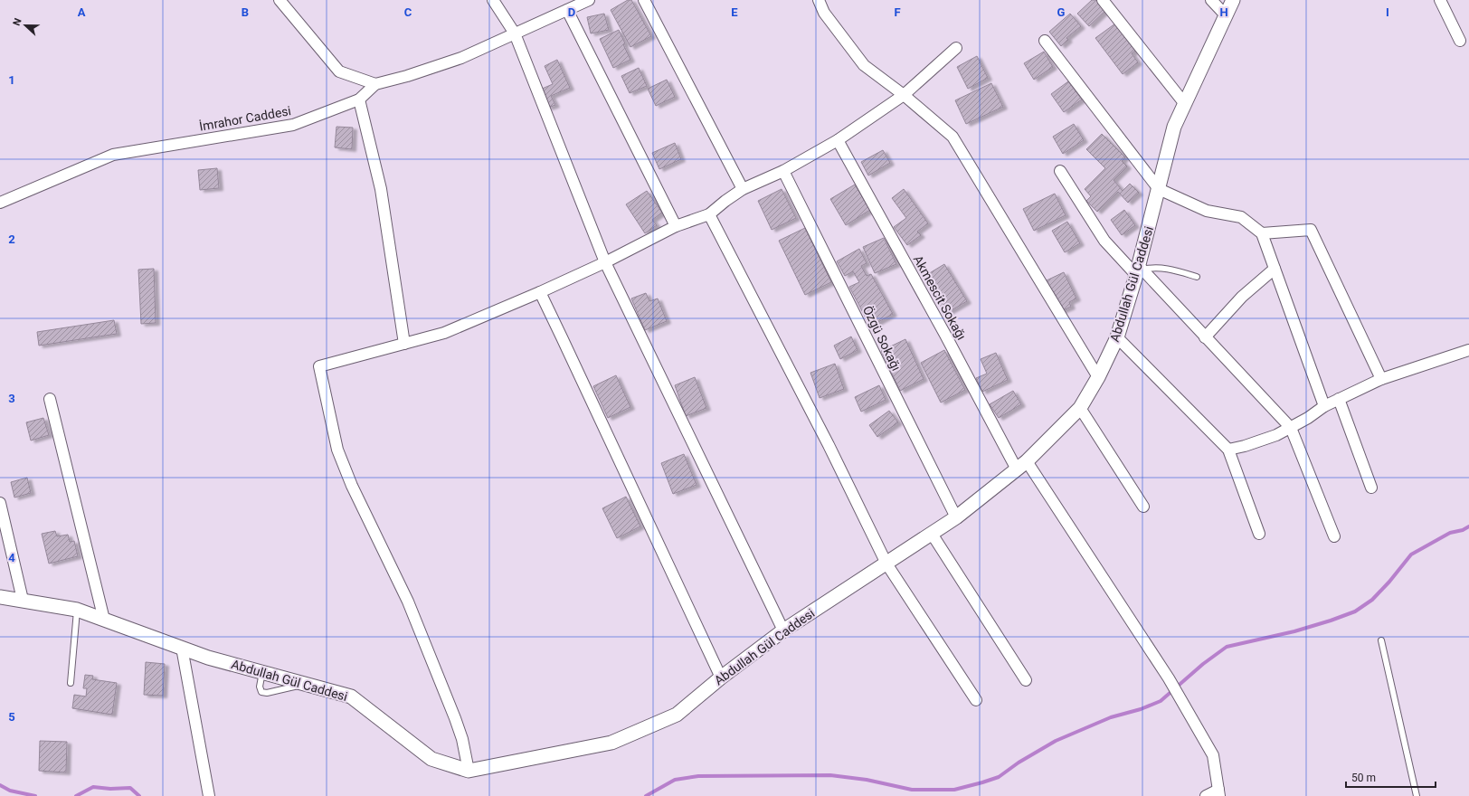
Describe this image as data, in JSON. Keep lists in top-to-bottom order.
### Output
{
  "streets": {
    "street": [
      "İmrahor Caddesi",
      "Abdullah Gül Caddesi",
      "Akmescit Sokağı",
      "Özgü Sokağı"
    ]
  },
  "crossings": [
    ["Abdullah Gül Caddesi", "Akmescit Sokağı"],
    ["Abdullah Gül Caddesi", "Özgü Sokağı"]
  ],
  "scale_bar": "50 m",
  "north": "left",
  "grid": {
    "columns": [
      "A",
      "B",
      "C",
      "D",
      "E",
      "F",
      "G",
      "H",
      "I"
    ],
    "rows": [
      "1",
      "2",
      "3",
      "4",
      "5"
    ]
  }
}
